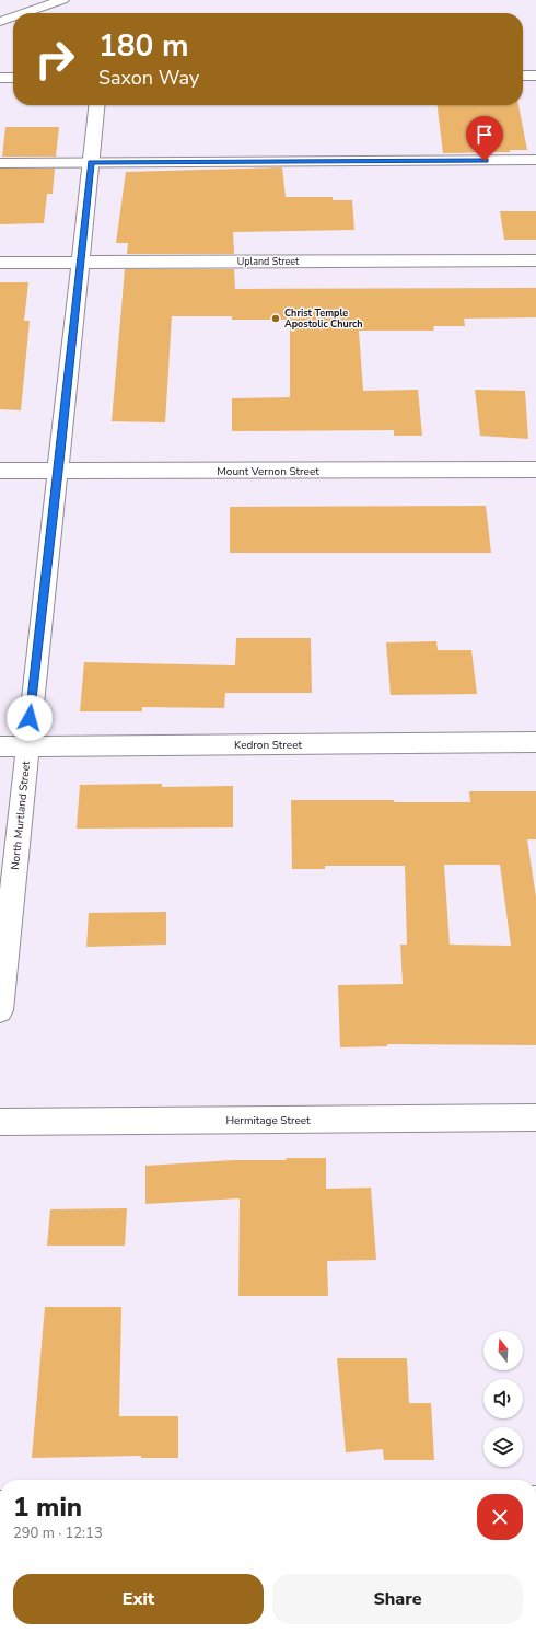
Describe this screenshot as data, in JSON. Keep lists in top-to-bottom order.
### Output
{
  "streets": {
    "street": [
      "Upland Street",
      "Mount Vernon Street",
      "Kedron Street",
      "North Murtland Street",
      "Hermitage Street"
    ]
  },
  "crossings": [
    ["Upland Street", "North Murtland Street"],
    ["Mount Vernon Street", "North Murtland Street"],
    ["Kedron Street", "North Murtland Street"]
  ],
  "places": ["Christ Temple Apostolic Church"],
  "north": "top",
  "page": {
    "turn": ["180 m", "Saxon Way"],
    "heading": ["1 min", "290 m · 12:13"],
    "buttons": ["Exit", "Share"]
  }
}
